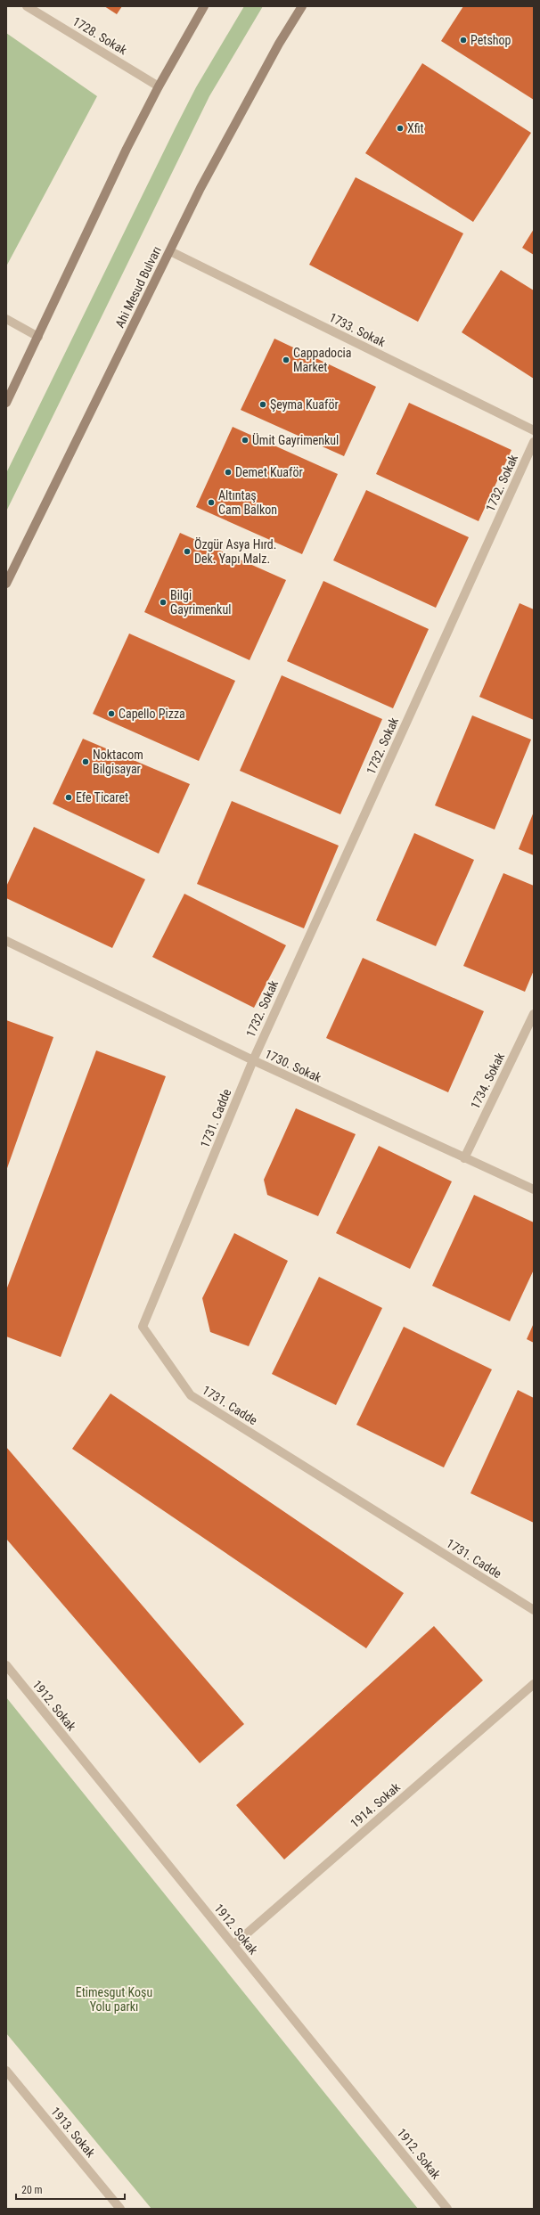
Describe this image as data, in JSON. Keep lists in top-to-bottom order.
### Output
{
  "streets": {
    "main road": ["Ahi Mesud Bulvarı"],
    "street": [
      "1728. Sokak",
      "1733. Sokak",
      "1732. Sokak",
      "1730. Sokak",
      "1734. Sokak",
      "1731. Cadde",
      "1912. Sokak",
      "1914. Sokak",
      "1913. Sokak"
    ]
  },
  "crossings": [
    ["Ahi Mesud Bulvarı", "1733. Sokak"],
    ["1732. Sokak", "1730. Sokak"],
    ["1732. Sokak", "1731. Cadde"],
    ["1730. Sokak", "1734. Sokak"],
    ["1730. Sokak", "1731. Cadde"],
    ["1912. Sokak", "1914. Sokak"]
  ],
  "parks": ["Etimesgut Koşu Yolu parkı"],
  "places": [
    "Petshop",
    "Xfit",
    "Cappadocia Market",
    "Şeyma Kuaför",
    "Ümit Gayrimenkul",
    "Demet Kuaför",
    "Altıntaş Cam Balkon",
    "Özgür Asya Hırd. Dek. Yapı Malz.",
    "Bilgi Gayrimenkul",
    "Capello Pizza",
    "Noktacom Bilgisayar",
    "Efe Ticaret"
  ],
  "scale_bar": "20 m"
}
